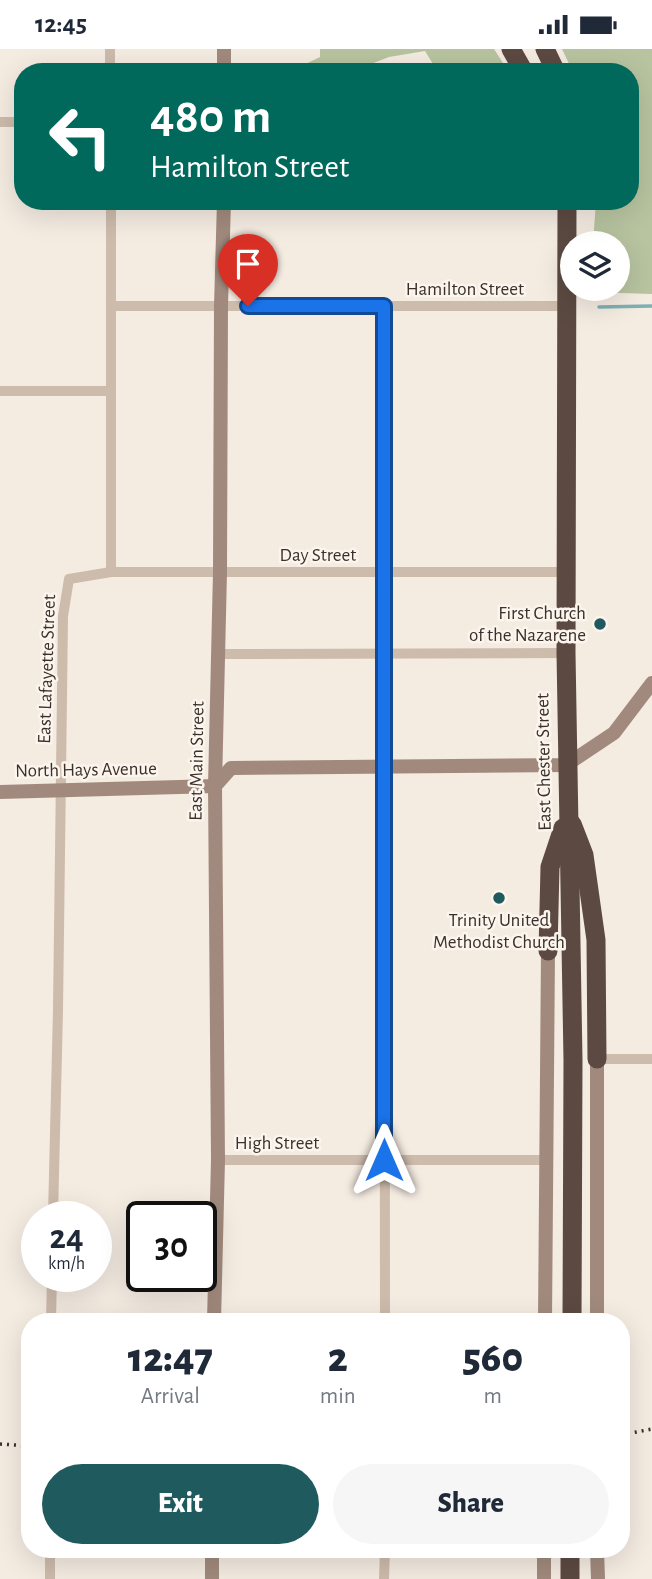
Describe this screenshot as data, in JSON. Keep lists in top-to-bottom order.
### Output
{
  "streets": {
    "highway": ["East Chester Street"],
    "street": [
      "Hamilton Street",
      "Day Street",
      "East Lafayette Street",
      "East Main Street",
      "North Hays Avenue",
      "High Street"
    ]
  },
  "crossings": [
    ["Hamilton Street", "East Main Street"],
    ["Hamilton Street", "East Chester Street"],
    ["Day Street", "East Lafayette Street"],
    ["Day Street", "East Main Street"],
    ["Day Street", "East Chester Street"],
    ["East Lafayette Street", "North Hays Avenue"],
    ["East Main Street", "North Hays Avenue"],
    ["East Main Street", "High Street"]
  ],
  "places": ["First Church of the Nazarene", "Trinity United Methodist Church"],
  "page": {
    "status": "12:45",
    "turn": ["480 m", "Hamilton Street"],
    "speed": "24 km/h",
    "limit": "30",
    "eta": [
      "12:47",
      "Arrival",
      "2",
      "min",
      "560",
      "m"
    ],
    "buttons": ["Exit", "Share"]
  }
}
